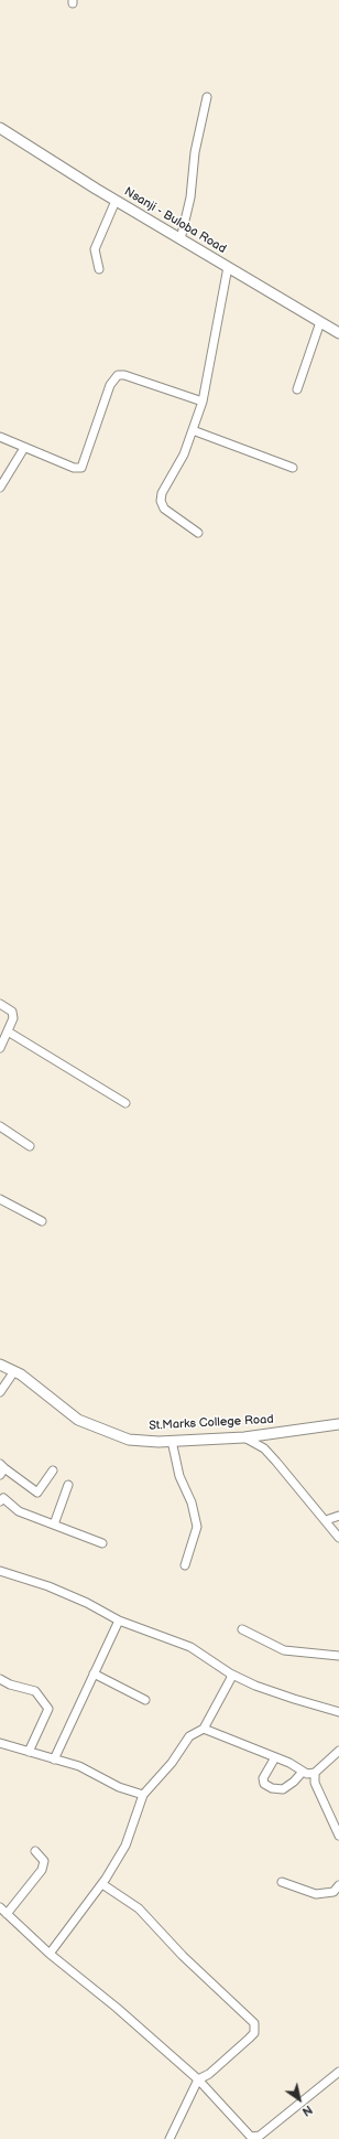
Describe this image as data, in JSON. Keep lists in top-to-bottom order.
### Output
{
  "streets": {
    "main road": ["Nsanji - Buloba Road", "St.Marks College Road"]
  },
  "north": "bottom right"
}
